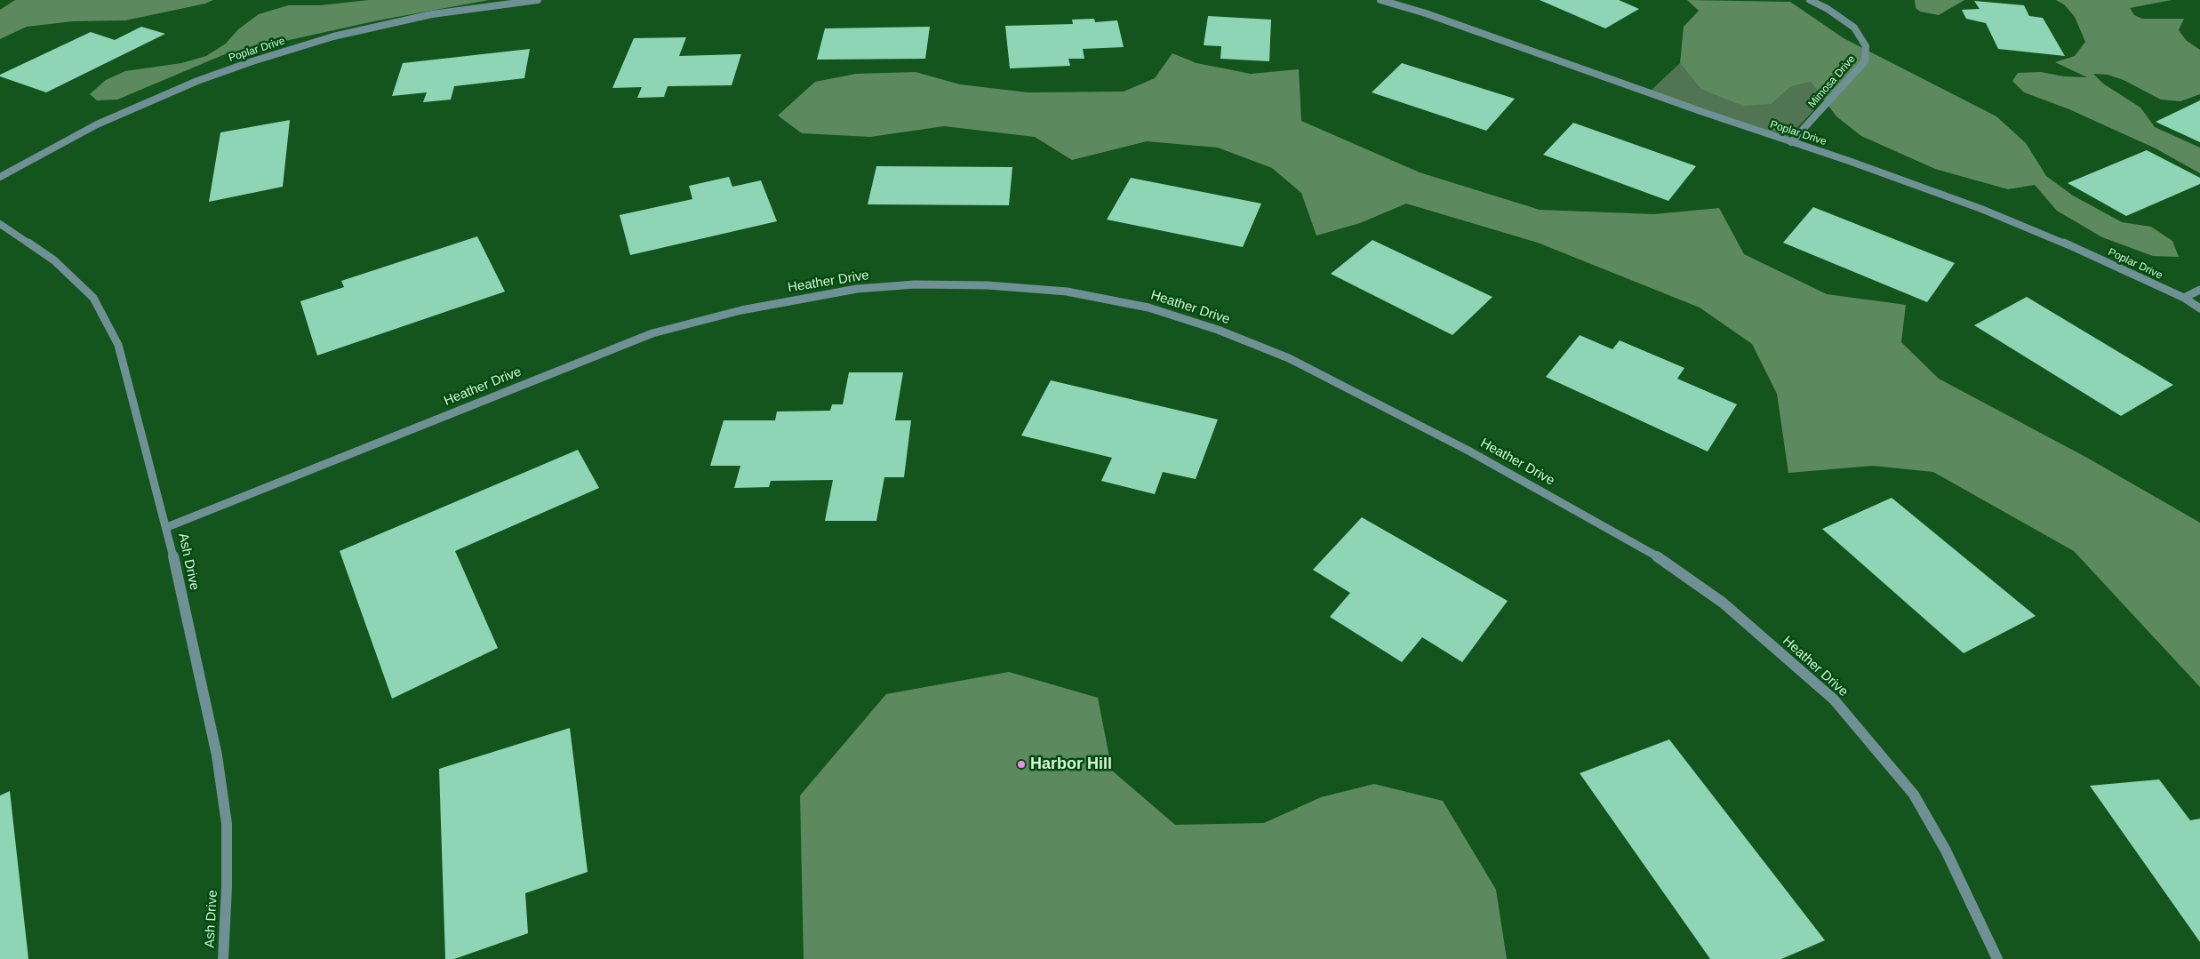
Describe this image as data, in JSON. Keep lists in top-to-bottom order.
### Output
{
  "streets": {
    "street": [
      "Poplar Drive",
      "Mimosa Drive",
      "Heather Drive",
      "Ash Drive"
    ]
  },
  "crossings": [
    ["Poplar Drive", "Mimosa Drive"],
    ["Heather Drive", "Ash Drive"]
  ],
  "places": ["Harbor Hill"]
}
